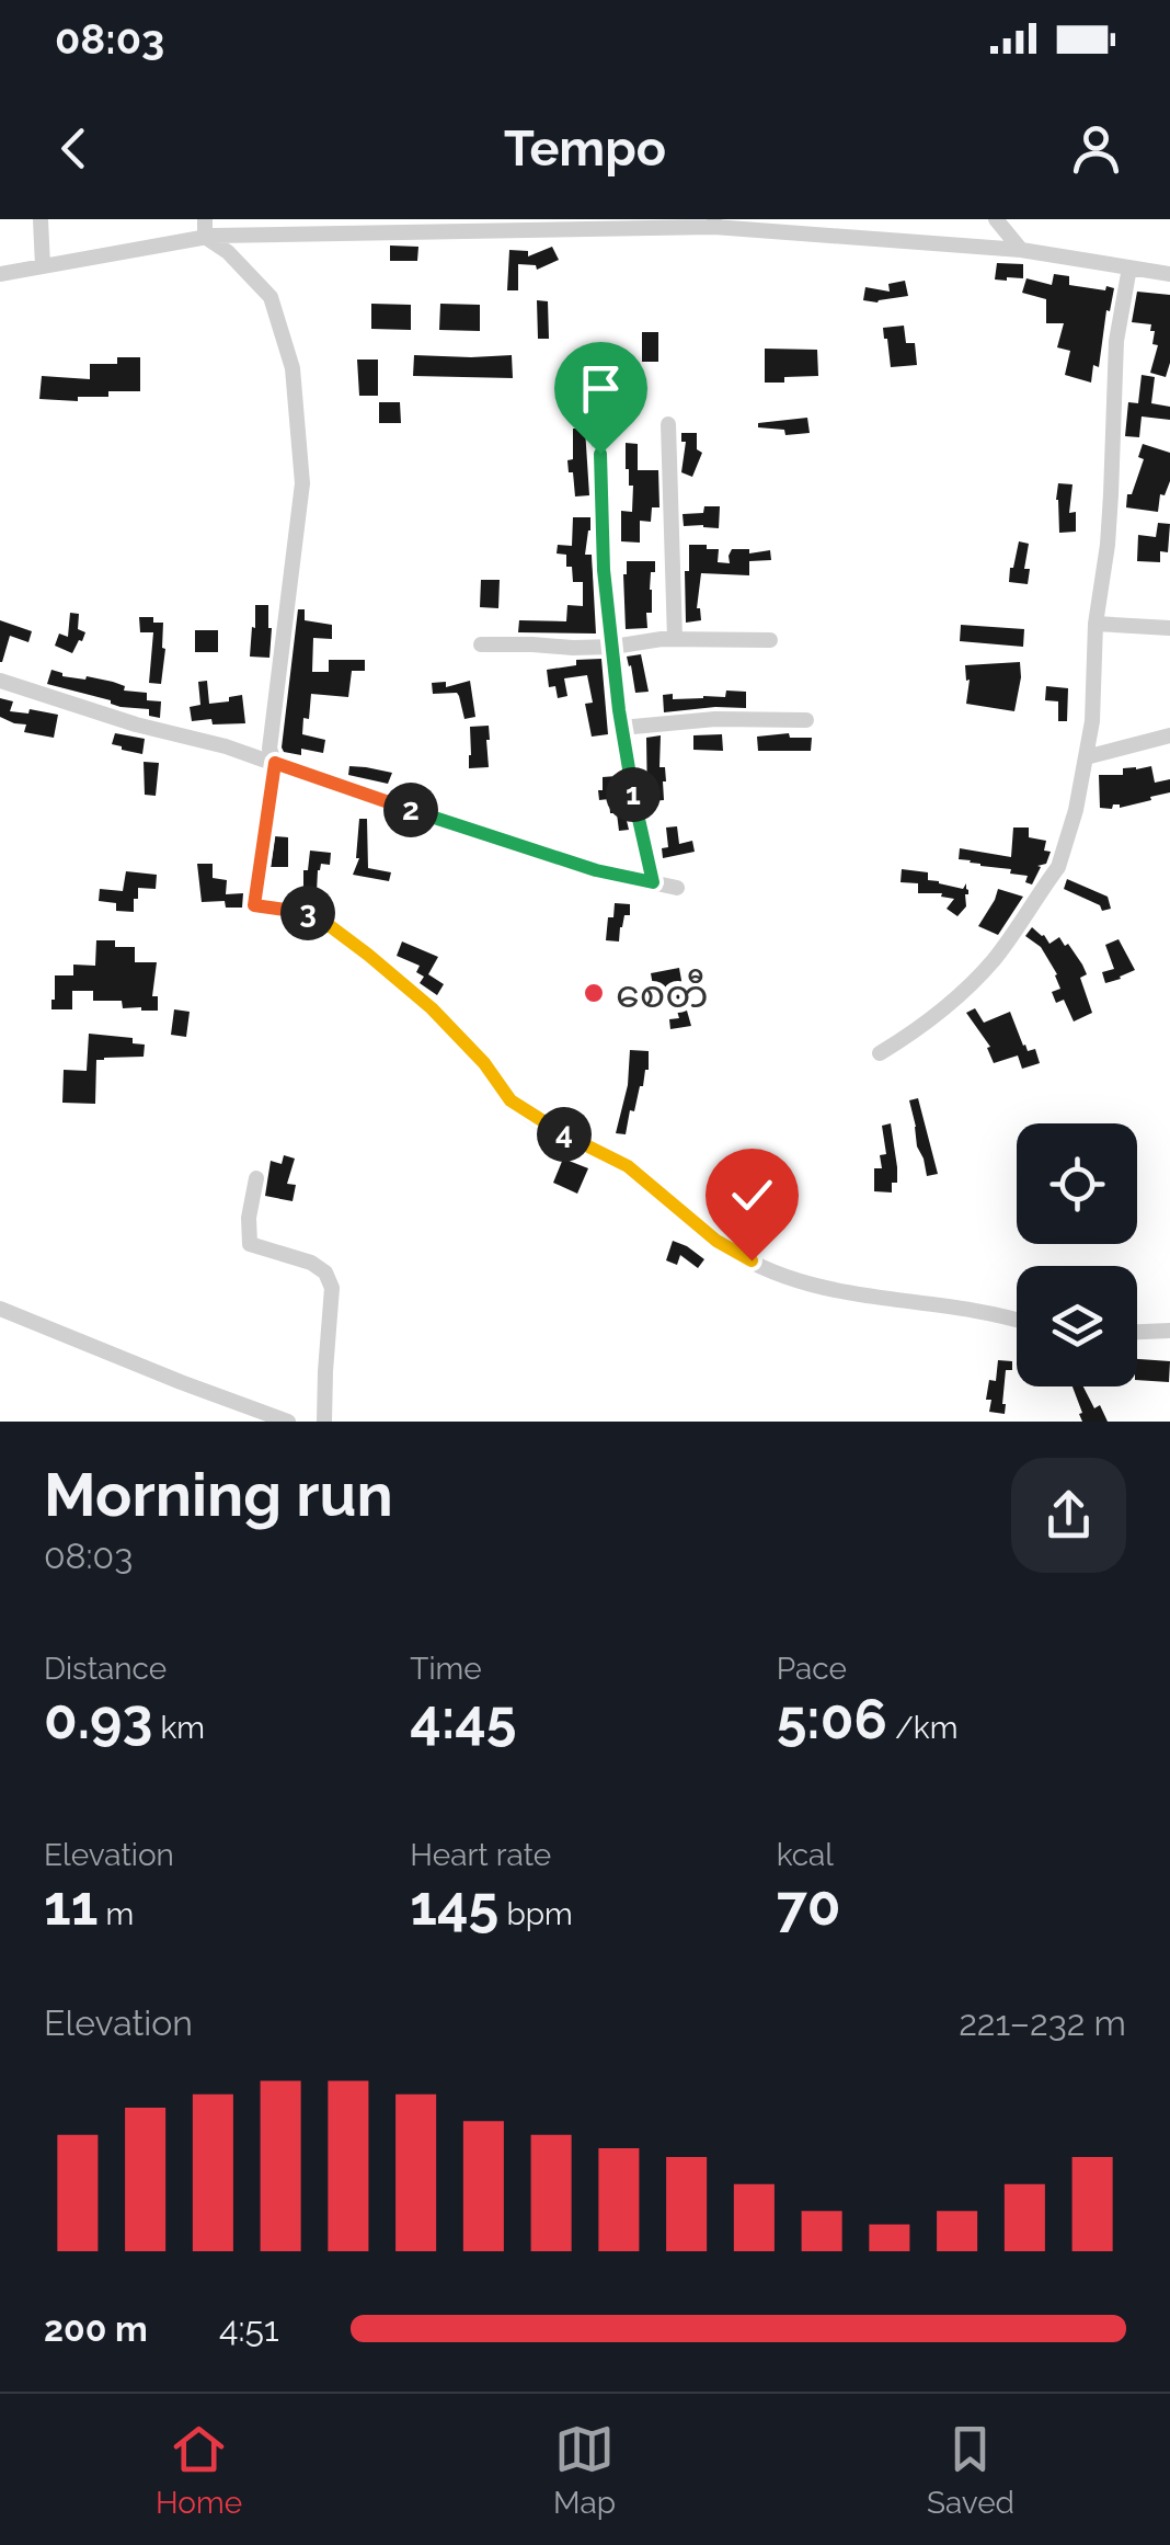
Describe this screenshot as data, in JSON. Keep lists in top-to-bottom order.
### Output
{
  "places": ["စေတီ"],
  "page": {
    "status": "08:03",
    "header": "Tempo",
    "pins": [
      "1",
      "2",
      "3",
      "4"
    ],
    "heading": ["Morning run", "08:03"],
    "stats": [
      ["Distance", "0.93 km"],
      ["Time", "4:45"],
      ["Pace", "5:06 /km"],
      ["Elevation", "11 m"],
      ["Heart rate", "145 bpm"],
      ["kcal", "70"]
    ],
    "chart": ["Elevation", "221–232 m"],
    "list": [
      {
        "name": "200 m",
        "note": "4:51"
      }
    ],
    "tabs": ["Home", "Map", "Saved"]
  }
}
